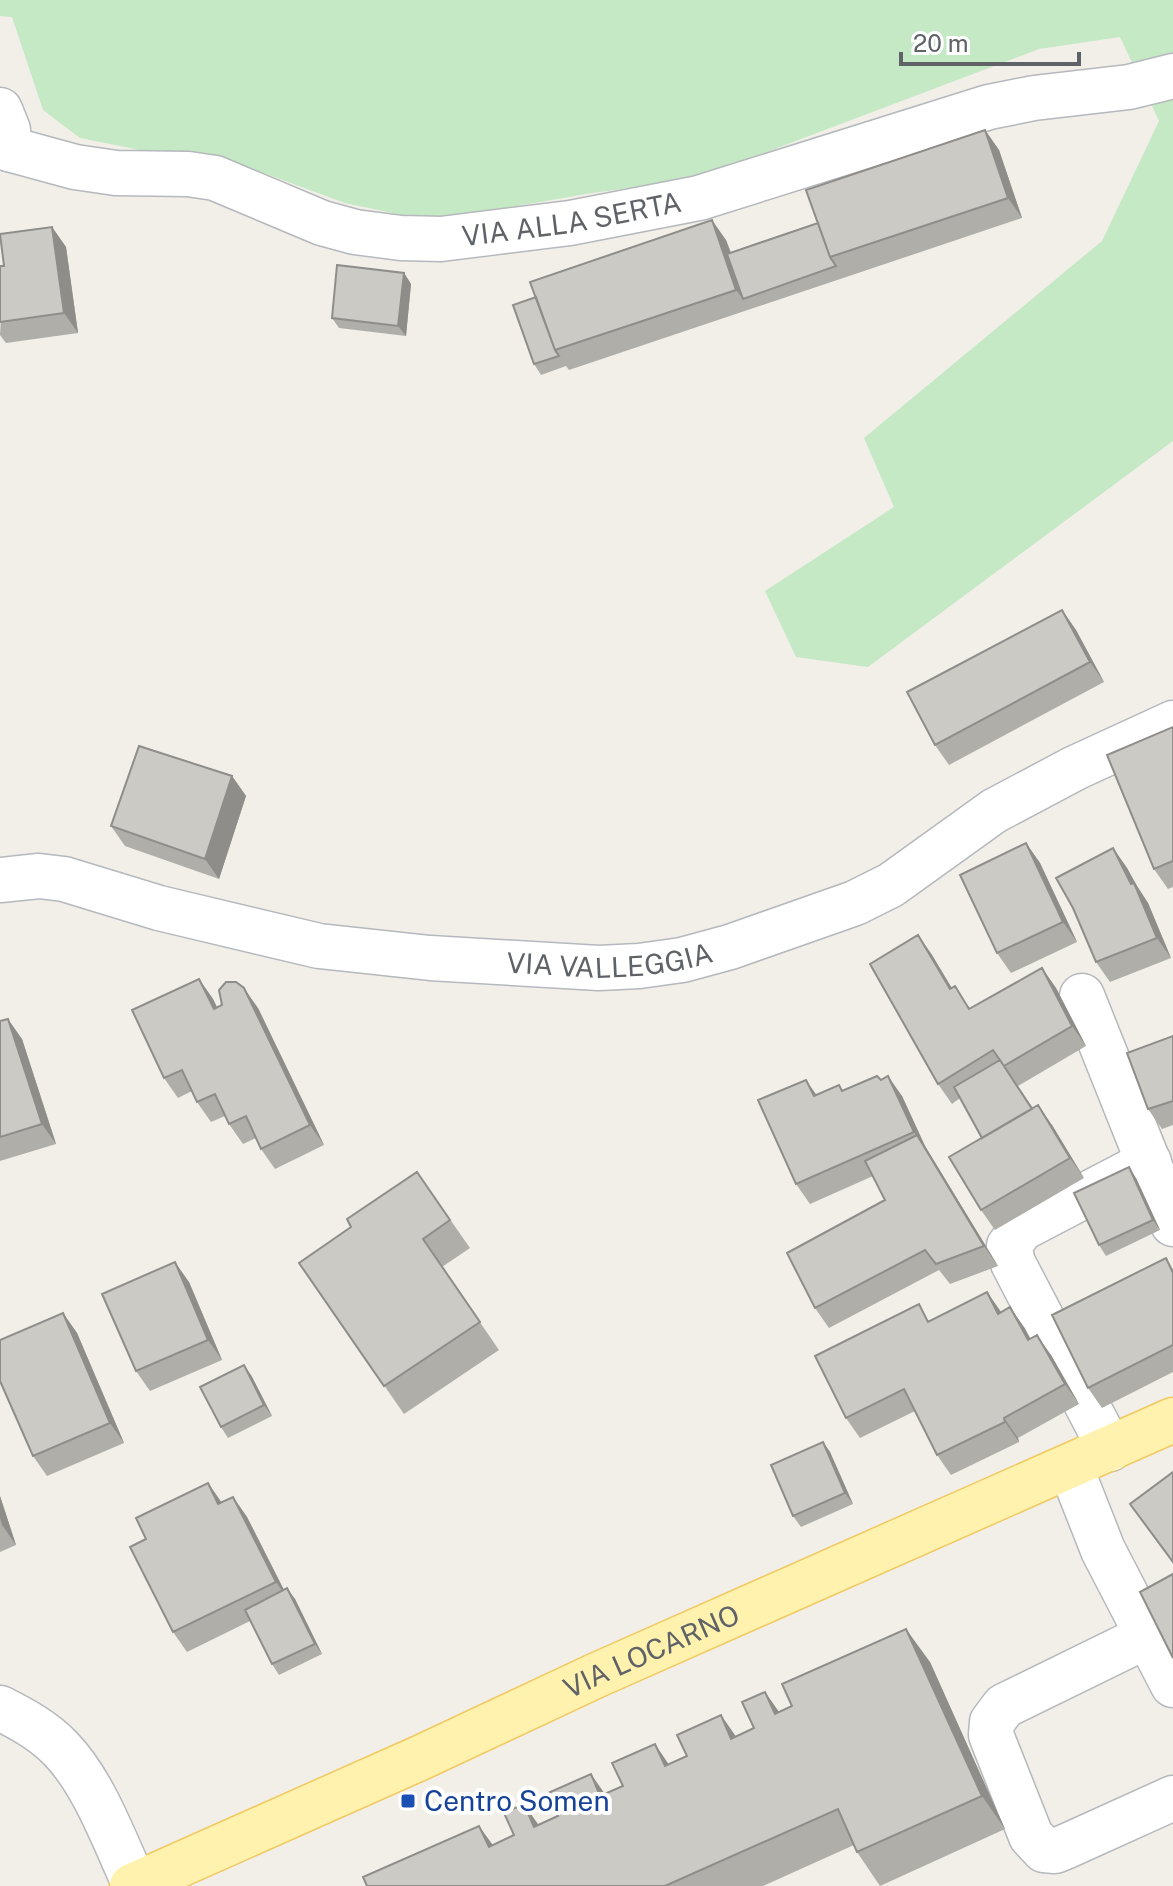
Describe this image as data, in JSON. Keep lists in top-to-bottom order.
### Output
{
  "streets": {
    "main road": ["VIA LOCARNO"],
    "street": ["VIA ALLA SERTA", "VIA VALLEGGIA"]
  },
  "places": {
    "transit": ["Centro Somen"]
  },
  "scale_bar": "20 m"
}
